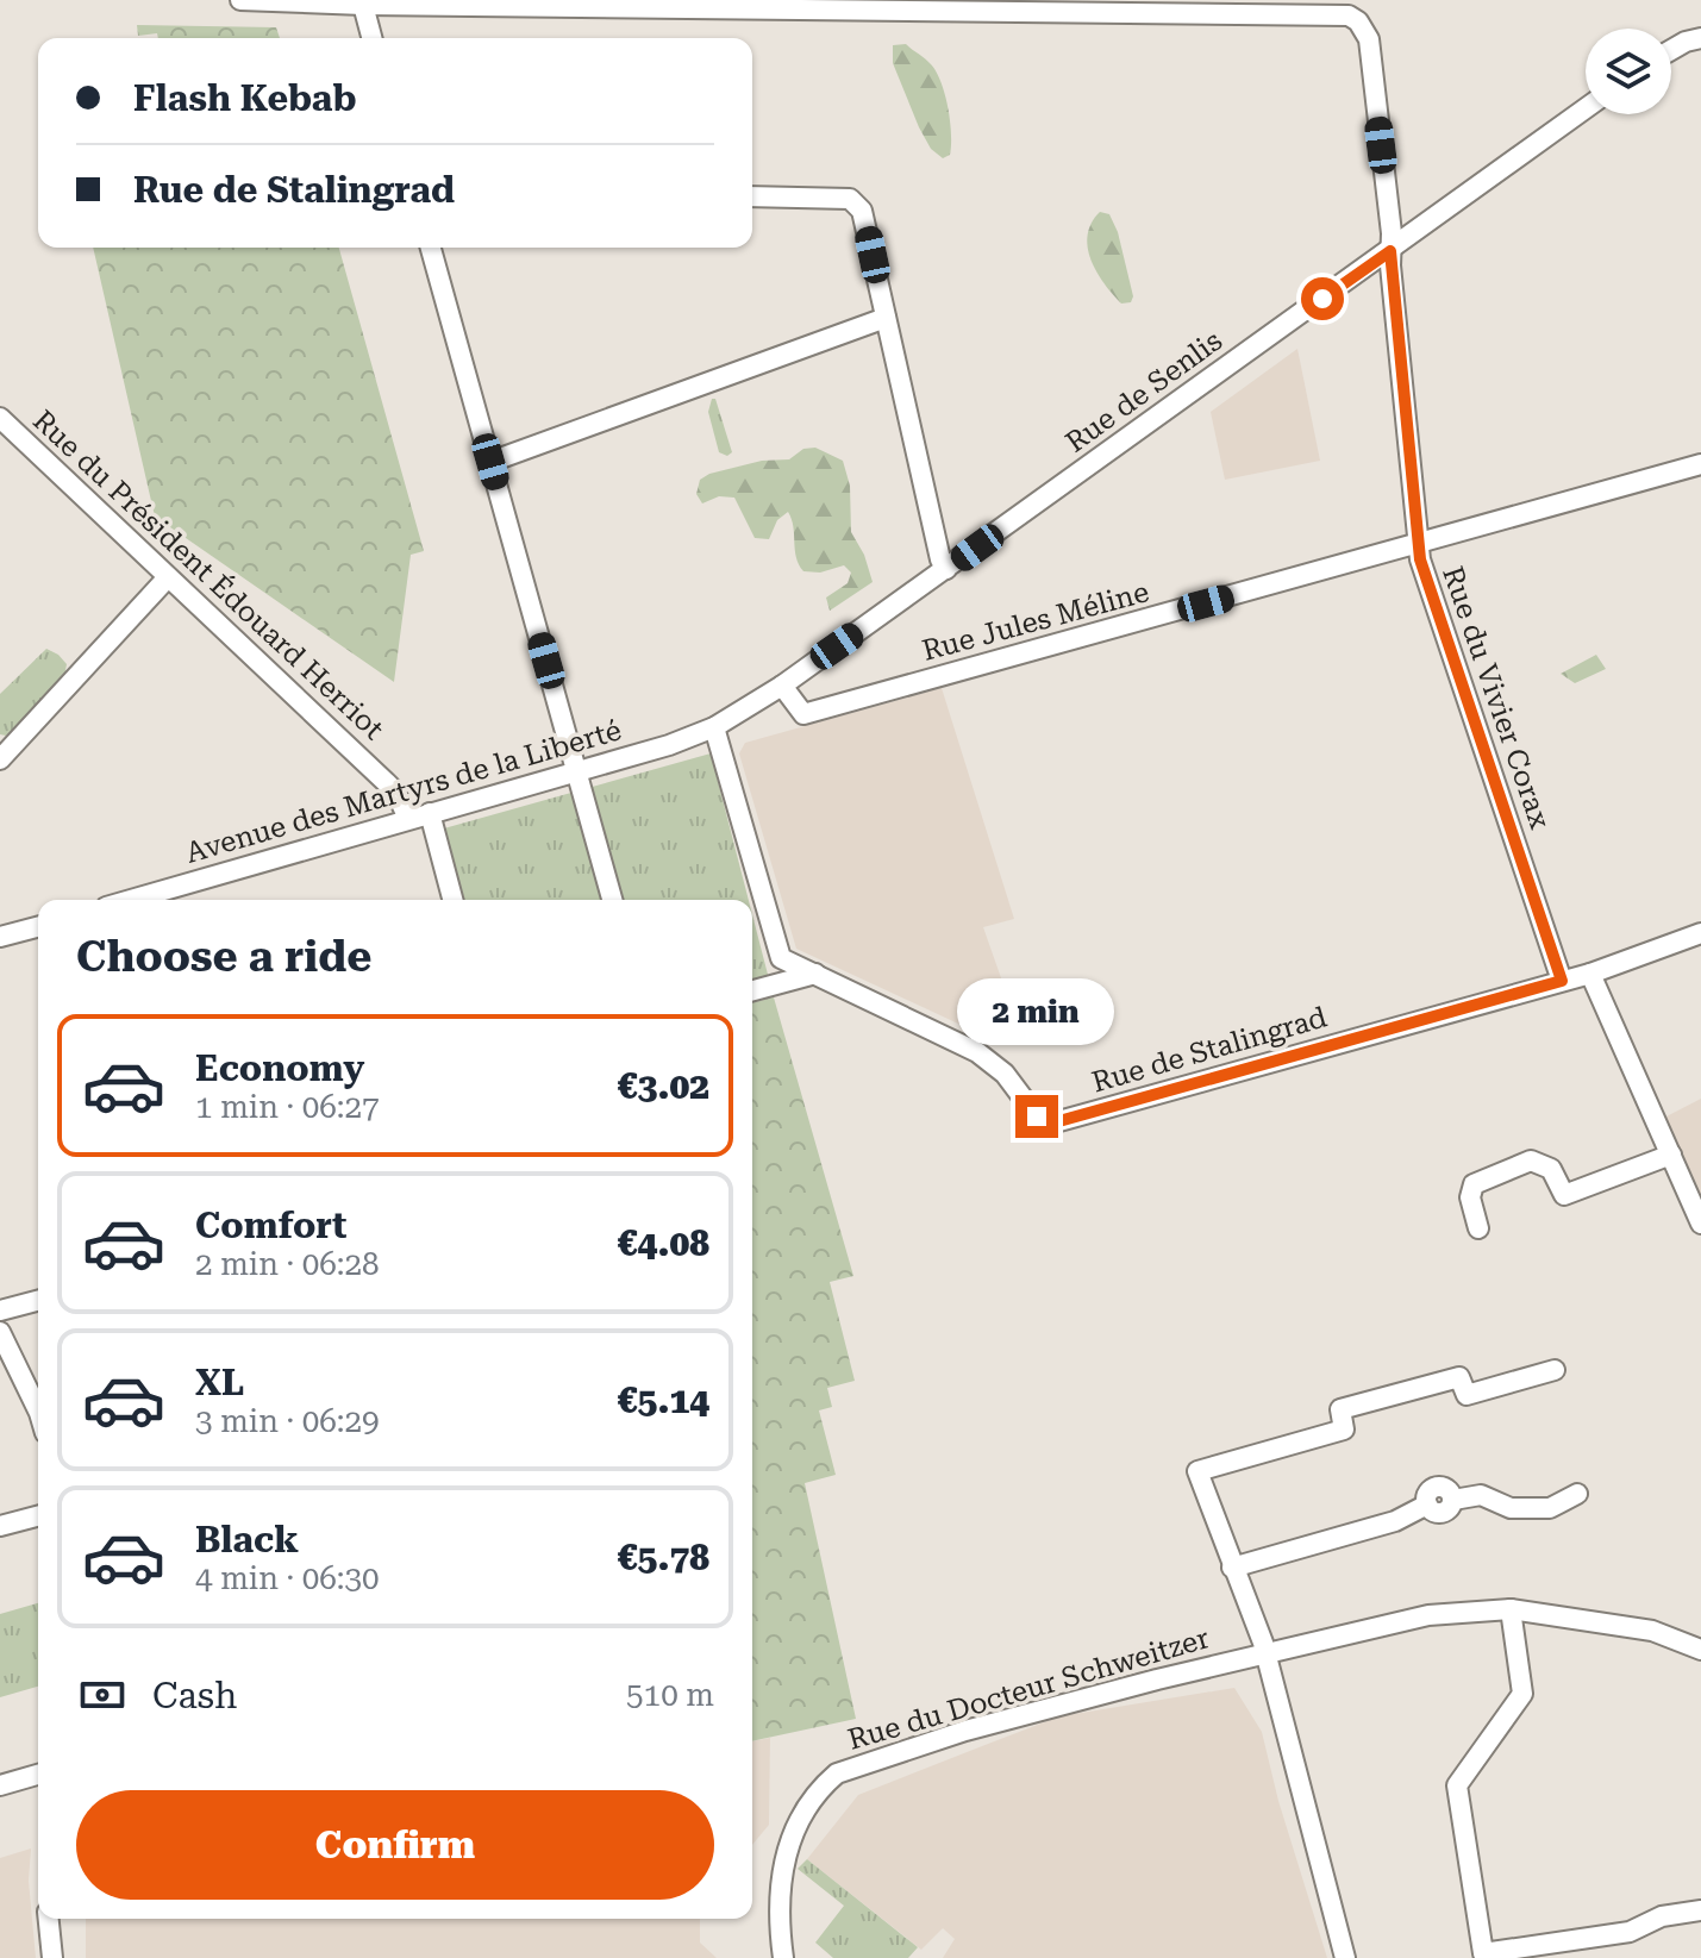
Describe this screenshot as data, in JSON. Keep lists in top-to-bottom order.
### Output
{
  "streets": {
    "street": [
      "Rue de Senlis",
      "Rue du Président Édouard Herriot",
      "Rue Jules Méline",
      "Rue du Vivier Corax",
      "Avenue des Martyrs de la Liberté",
      "Rue de Stalingrad",
      "Rue du Docteur Schweitzer"
    ]
  },
  "crossings": [
    ["Rue de Senlis", "Rue Jules Méline"],
    ["Rue de Senlis", "Rue du Vivier Corax"],
    ["Rue de Senlis", "Avenue des Martyrs de la Liberté"],
    ["Rue de Senlis", "Rue de Stalingrad"],
    ["Rue du Président Édouard Herriot", "Avenue des Martyrs de la Liberté"],
    ["Rue Jules Méline", "Rue du Vivier Corax"],
    ["Rue du Vivier Corax", "Rue de Stalingrad"],
    ["Avenue des Martyrs de la Liberté", "Rue de Stalingrad"]
  ],
  "page": {
    "banner": ["Flash Kebab", "Rue de Stalingrad"],
    "heading": "Choose a ride",
    "bubble": "2 min",
    "list": [
      {
        "name": "Economy",
        "note": "1 min · 06:27",
        "value": "€3.02"
      },
      {
        "name": "Comfort",
        "note": "2 min · 06:28",
        "value": "€4.08"
      },
      {
        "name": "XL",
        "note": "3 min · 06:29",
        "value": "€5.14"
      },
      {
        "name": "Black",
        "note": "4 min · 06:30",
        "value": "€5.78"
      }
    ],
    "pay": ["Cash", "510 m"],
    "buttons": "Confirm"
  }
}
